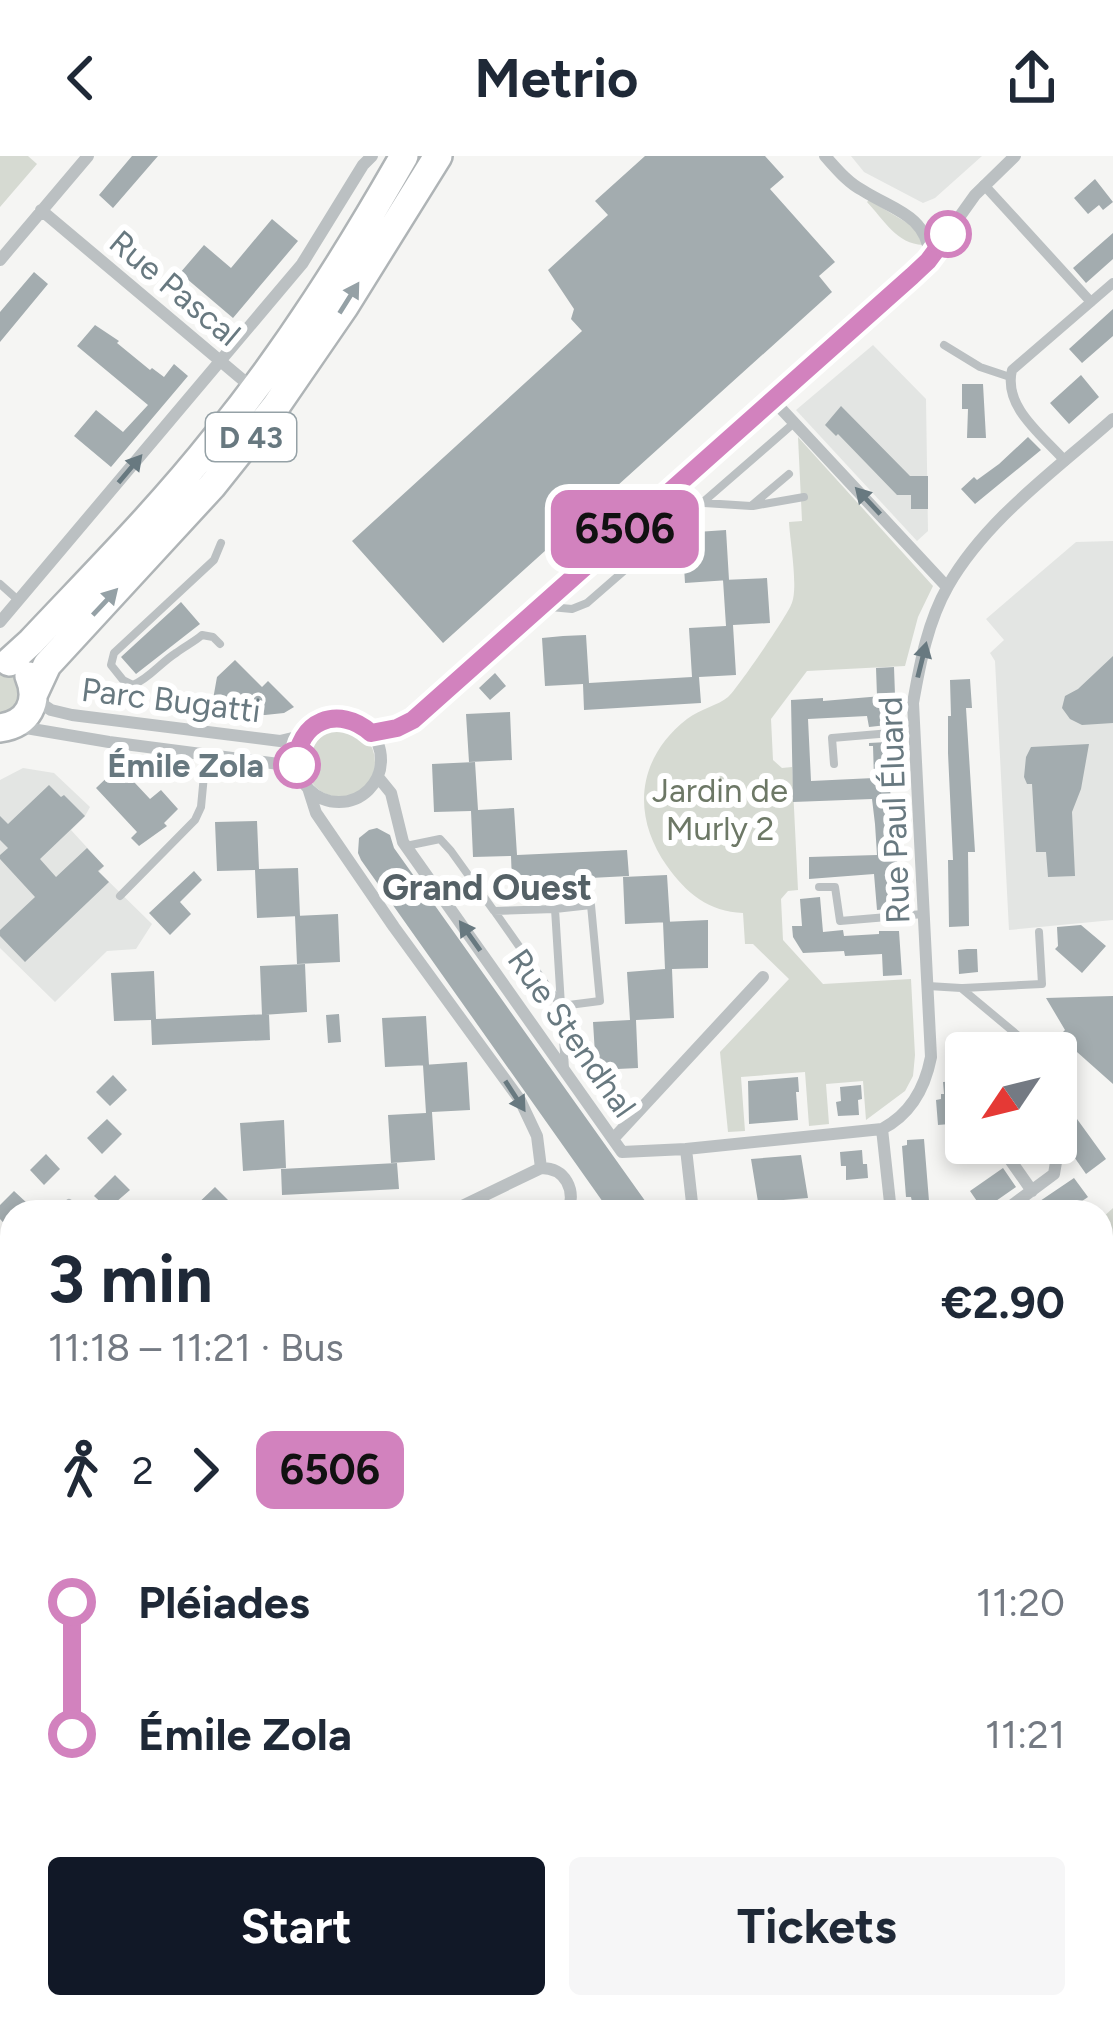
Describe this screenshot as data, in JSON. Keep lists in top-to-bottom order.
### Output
{
  "streets": {
    "main road": ["D 43"],
    "street": [
      "Rue Pascal",
      "Parc Bugatti",
      "Rue Paul Éluard",
      "Rue Stendhal"
    ]
  },
  "crossings": [
    ["Rue Pascal", "D 43"],
    ["D 43", "Parc Bugatti"],
    ["Parc Bugatti", "Rue Stendhal"]
  ],
  "districts": ["Grand Ouest"],
  "parks": ["Jardin de Murly 2"],
  "places": ["Émile Zola"],
  "lines": ["bus line 6506"],
  "north": "bottom left",
  "page": {
    "header": "Metrio",
    "on_map": "6506",
    "heading": ["3 min", "11:18 – 11:21 · Bus", "€2.90"],
    "legs": ["2", "6506"],
    "list": [
      {
        "name": "Pléiades",
        "value": "11:20"
      },
      {
        "name": "Émile Zola",
        "value": "11:21"
      }
    ],
    "buttons": ["Start", "Tickets"]
  }
}
